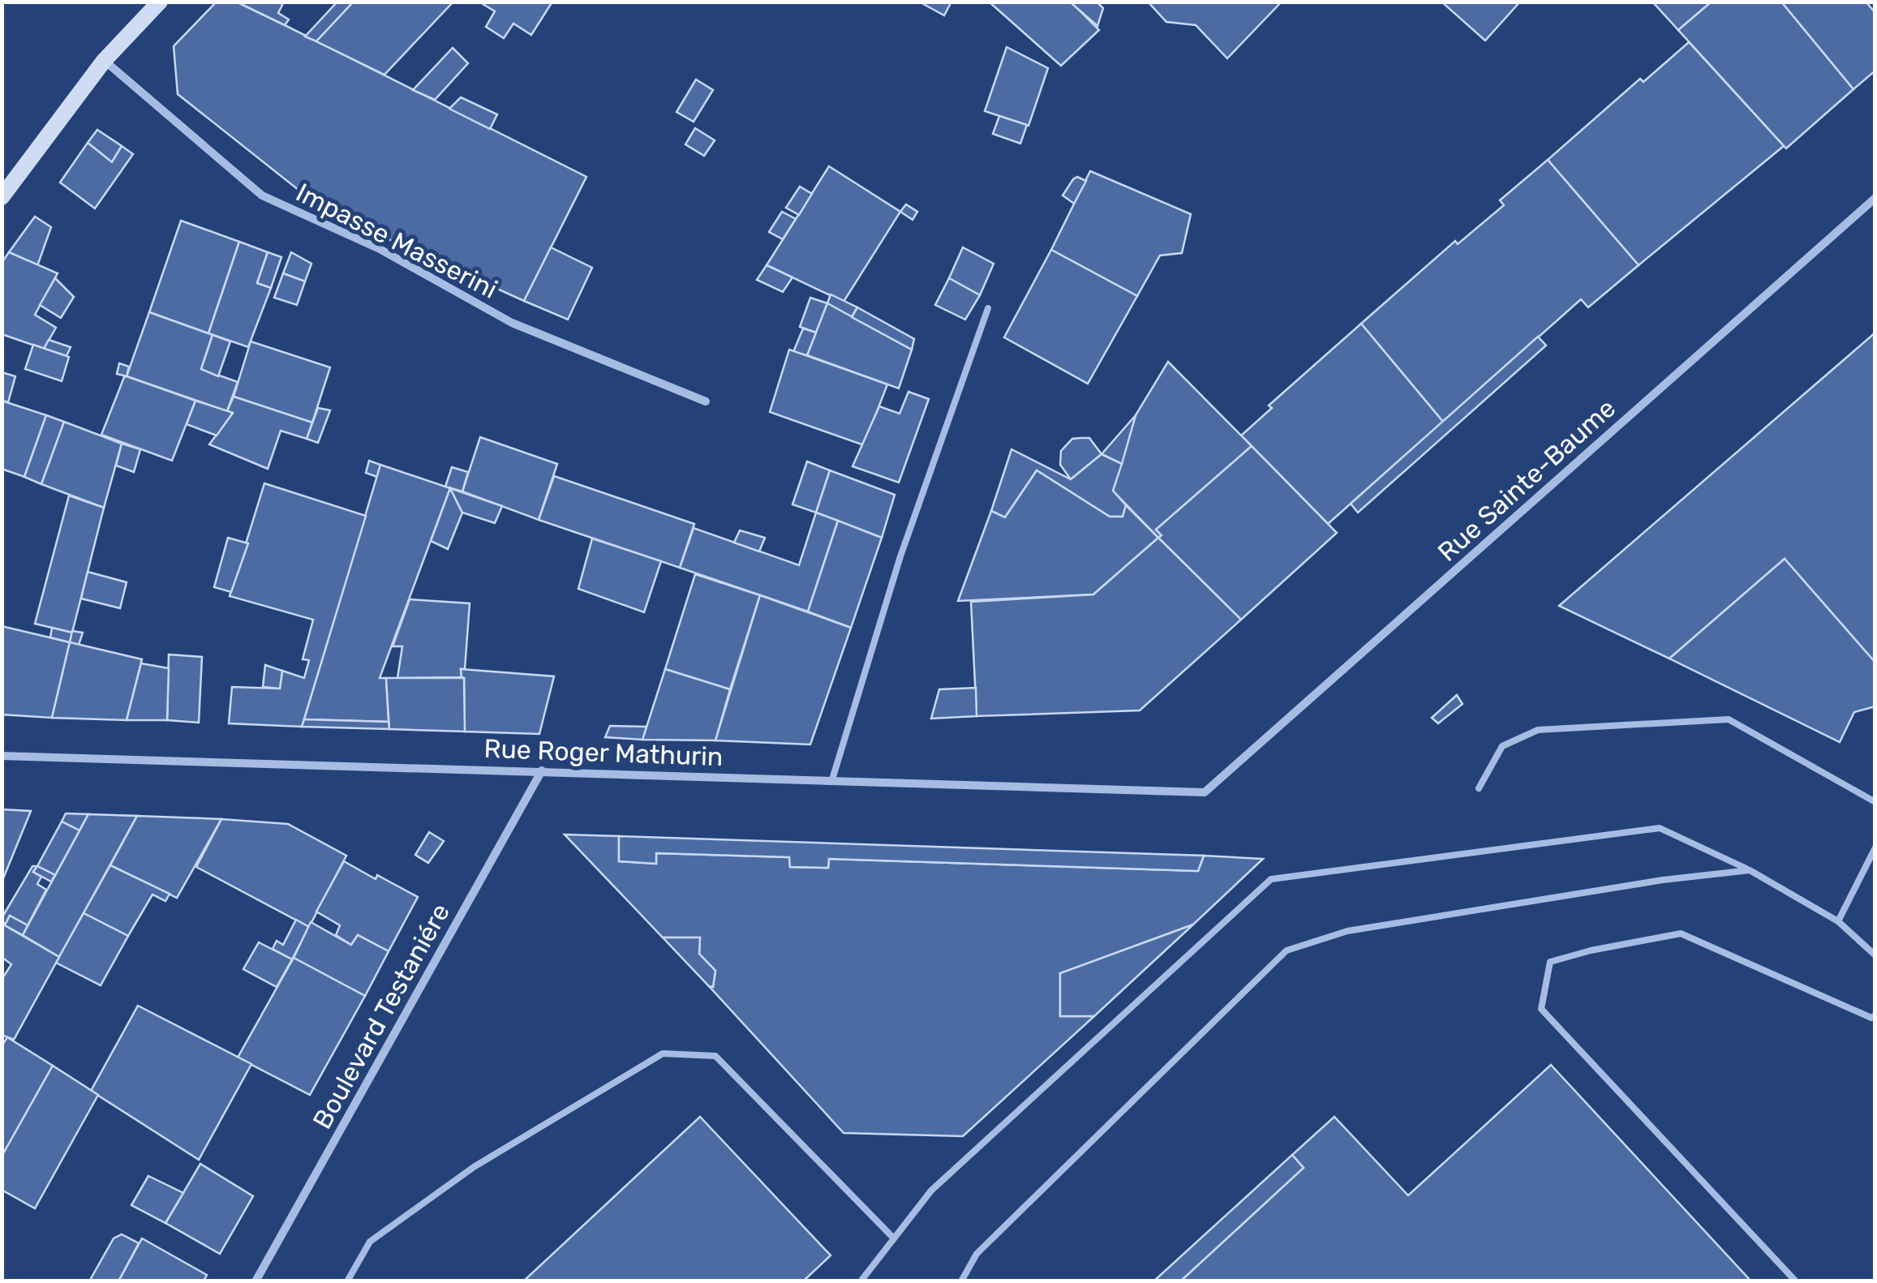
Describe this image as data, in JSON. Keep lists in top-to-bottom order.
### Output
{
  "streets": {
    "street": [
      "Impasse Masserini",
      "Rue Sainte-Baume",
      "Rue Roger Mathurin",
      "Boulevard Testaniére"
    ]
  },
  "crossings": [
    ["Rue Sainte-Baume", "Rue Roger Mathurin"],
    ["Rue Roger Mathurin", "Boulevard Testaniére"]
  ]
}
